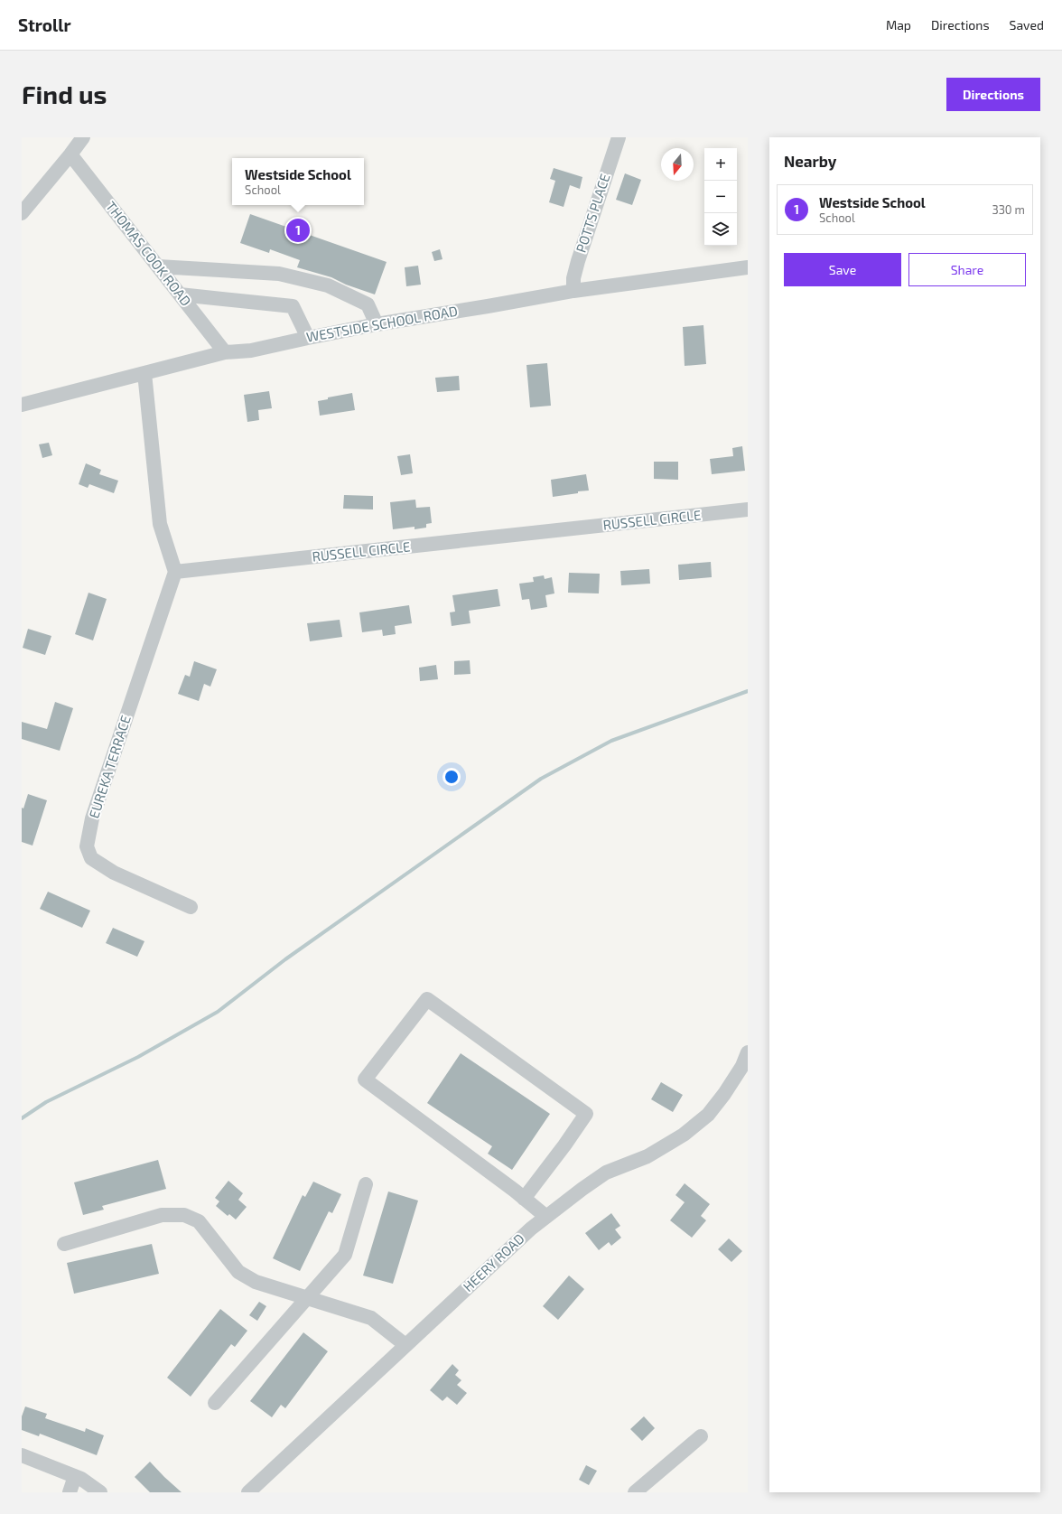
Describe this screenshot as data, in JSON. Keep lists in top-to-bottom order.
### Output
{
  "streets": {
    "street": [
      "POTTS PLACE",
      "THOMAS COOK ROAD",
      "WESTSIDE SCHOOL ROAD",
      "RUSSELL CIRCLE",
      "EUREKA TERRACE",
      "HEERY ROAD"
    ]
  },
  "crossings": [
    ["POTTS PLACE", "WESTSIDE SCHOOL ROAD"],
    ["THOMAS COOK ROAD", "WESTSIDE SCHOOL ROAD"],
    ["RUSSELL CIRCLE", "EUREKA TERRACE"]
  ],
  "north": "bottom",
  "page": {
    "header": "Strollr",
    "nav": ["Map", "Directions", "Saved"],
    "buttons": [
      "Directions",
      ["Save", "Share"]
    ],
    "title": "Find us",
    "heading": "Nearby",
    "map_buttons": ["+", "−"],
    "popup": ["Westside School", "School"],
    "list": [
      {
        "mark": "1",
        "name": "Westside School",
        "note": "School",
        "value": "330 m"
      }
    ],
    "pins": "1"
  }
}
